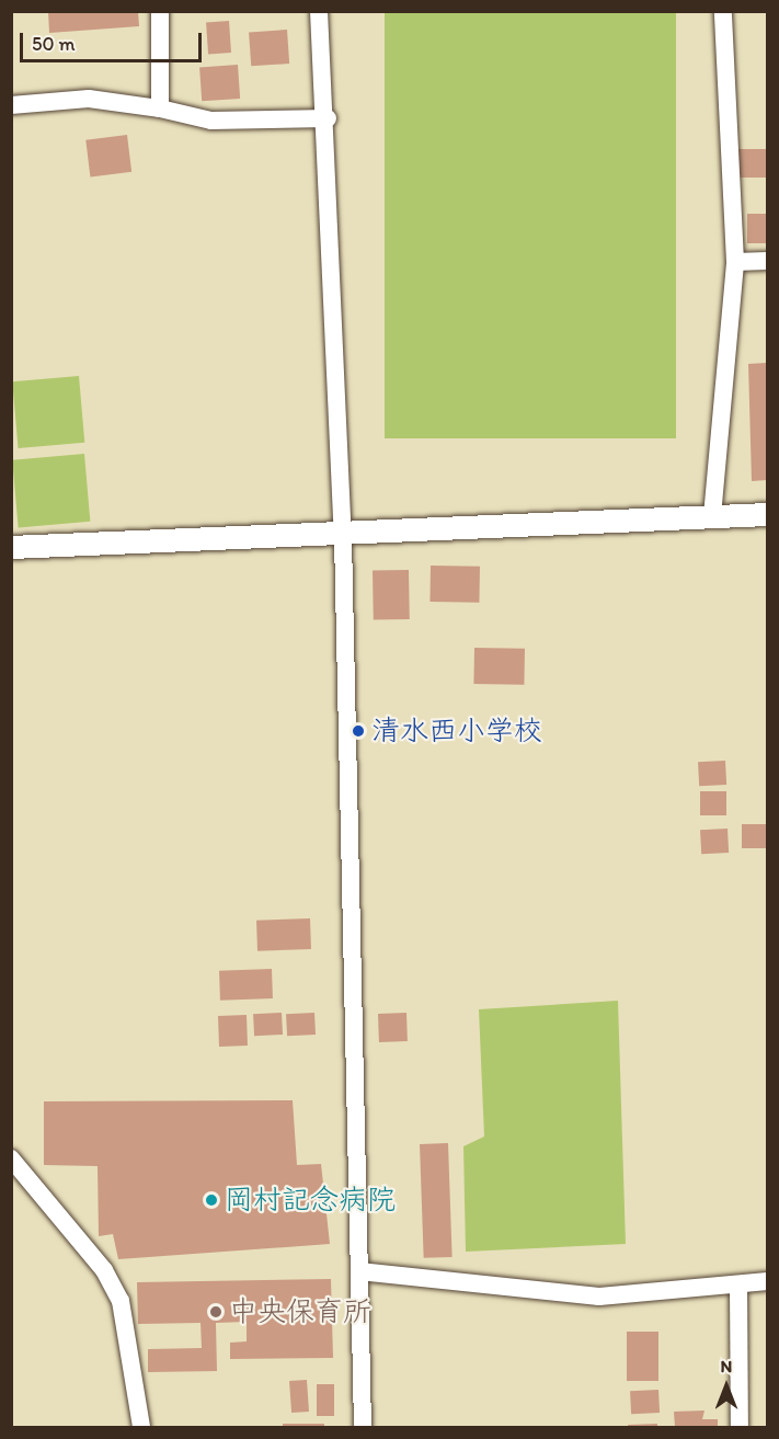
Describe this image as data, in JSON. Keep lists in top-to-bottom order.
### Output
{
  "places": ["清水西小学校", "岡村記念病院", "中央保育所"],
  "scale_bar": "50 m",
  "north": "top"
}
